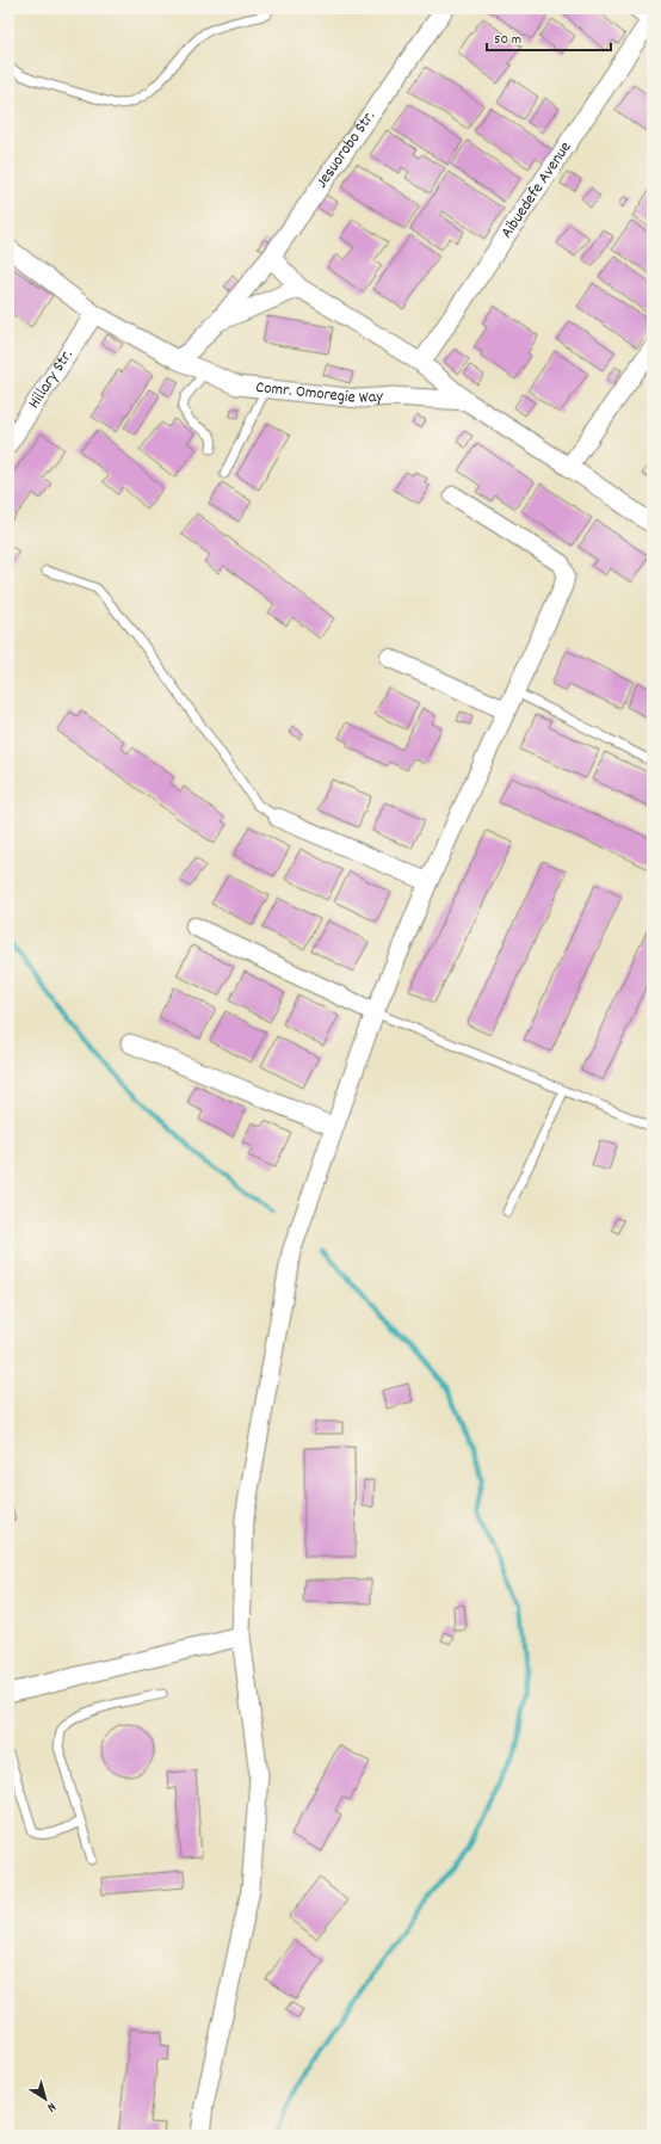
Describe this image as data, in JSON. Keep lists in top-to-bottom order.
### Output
{
  "streets": {
    "street": [
      "Jesuorobo Str.",
      "Aibuedefe Avenue",
      "Hillary Str.",
      "Comr. Omoregie Way"
    ]
  },
  "crossings": [
    ["Jesuorobo Str.", "Comr. Omoregie Way"],
    ["Hillary Str.", "Comr. Omoregie Way"]
  ],
  "scale_bar": "50 m",
  "north": "bottom right"
}
